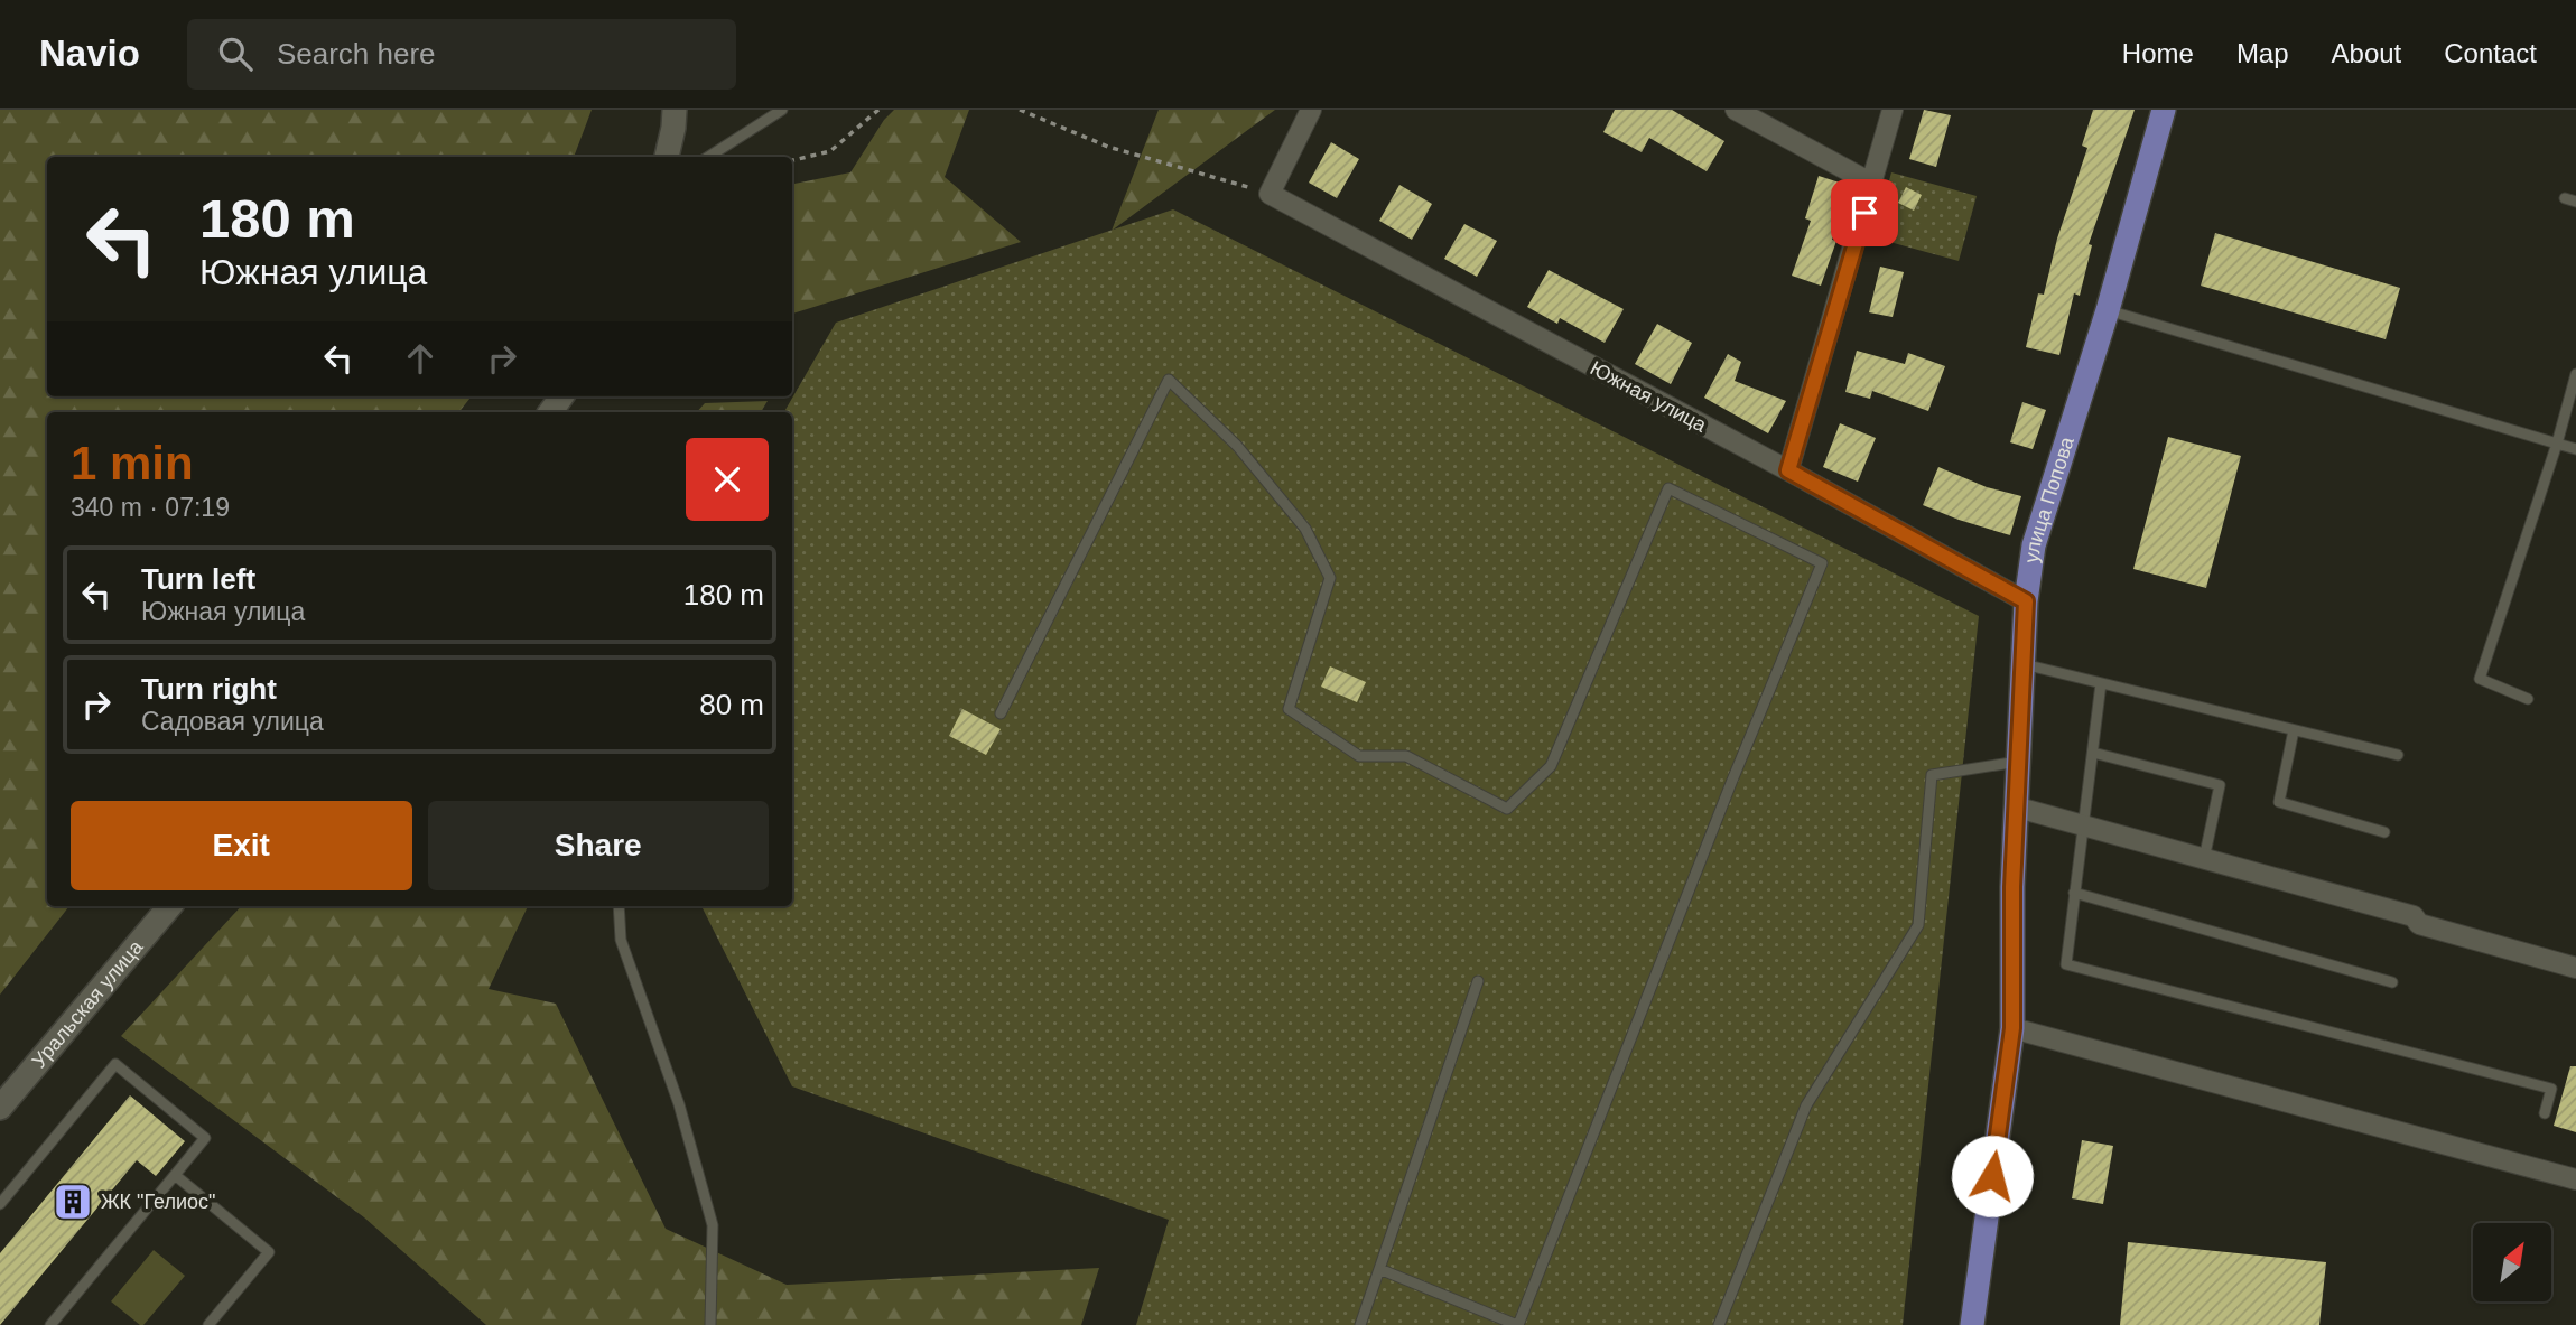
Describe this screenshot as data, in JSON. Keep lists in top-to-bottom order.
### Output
{
  "streets": {
    "main road": ["улица Попова"],
    "street": ["Южная улица", "Уральская улица"]
  },
  "crossings": [
    ["Южная улица", "улица Попова"]
  ],
  "places": {
    "building": ["ЖК \"Гелиос\""]
  },
  "north": "top right",
  "page": {
    "header": "Navio",
    "search": "Search here",
    "nav": [
      "Home",
      "Map",
      "About",
      "Contact"
    ],
    "turn": ["180 m", "Южная улица"],
    "heading": ["1 min", "340 m · 07:19"],
    "list": [
      {
        "name": "Turn left",
        "note": "Южная улица",
        "value": "180 m"
      },
      {
        "name": "Turn right",
        "note": "Садовая улица",
        "value": "80 m"
      }
    ],
    "buttons": ["Exit", "Share"]
  }
}
